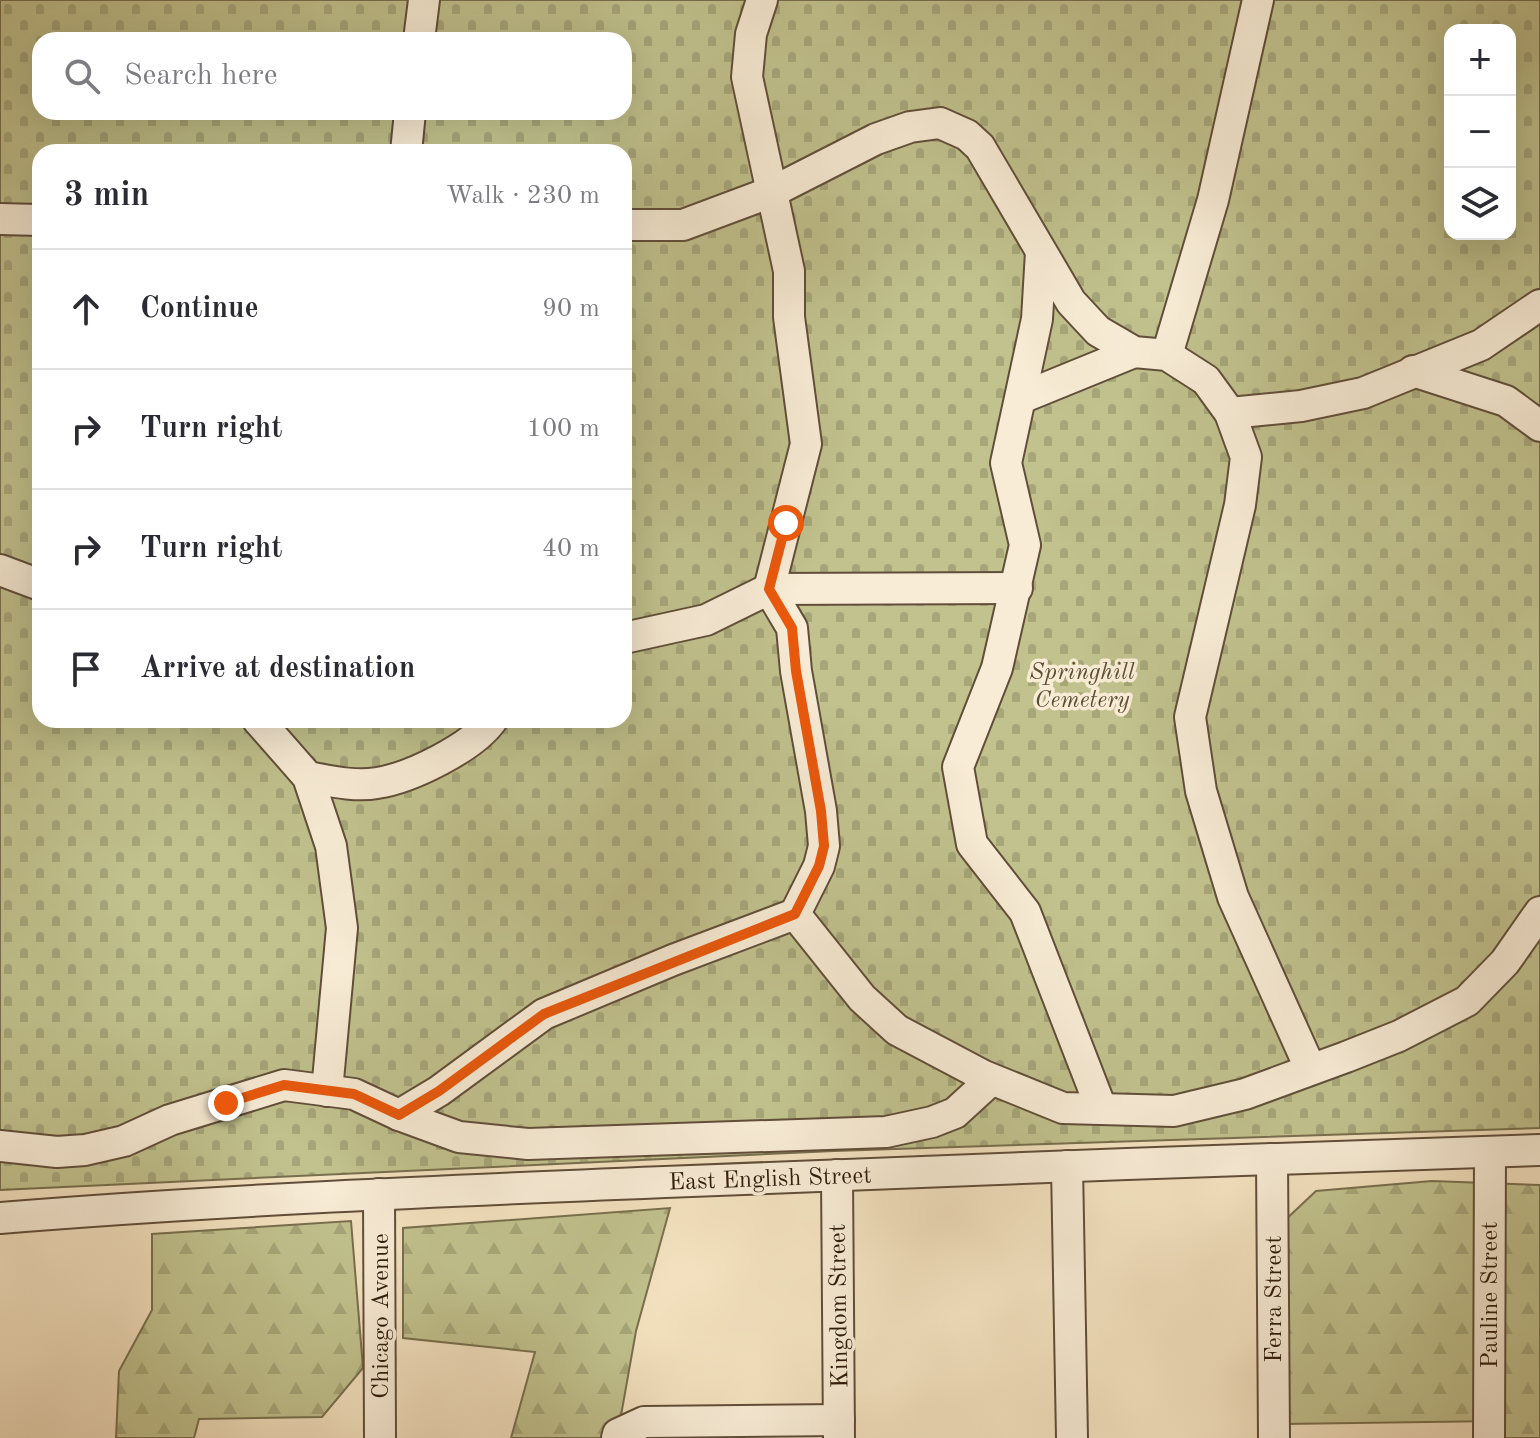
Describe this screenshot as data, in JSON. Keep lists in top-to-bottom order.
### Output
{
  "streets": {
    "street": [
      "East English Street",
      "Pauline Street",
      "Ferra Street",
      "Kingdom Street",
      "Chicago Avenue"
    ]
  },
  "crossings": [
    ["East English Street", "Pauline Street"],
    ["East English Street", "Ferra Street"],
    ["East English Street", "Kingdom Street"],
    ["East English Street", "Chicago Avenue"]
  ],
  "parks": ["Springhill Cemetery"],
  "page": {
    "map_buttons": ["+", "−"],
    "search": "Search here",
    "heading": ["3 min", "Walk · 230 m"],
    "list": [
      ["Continue", "90 m"],
      ["Turn right", "100 m"],
      ["Turn right", "40 m"],
      "Arrive at destination"
    ]
  }
}
